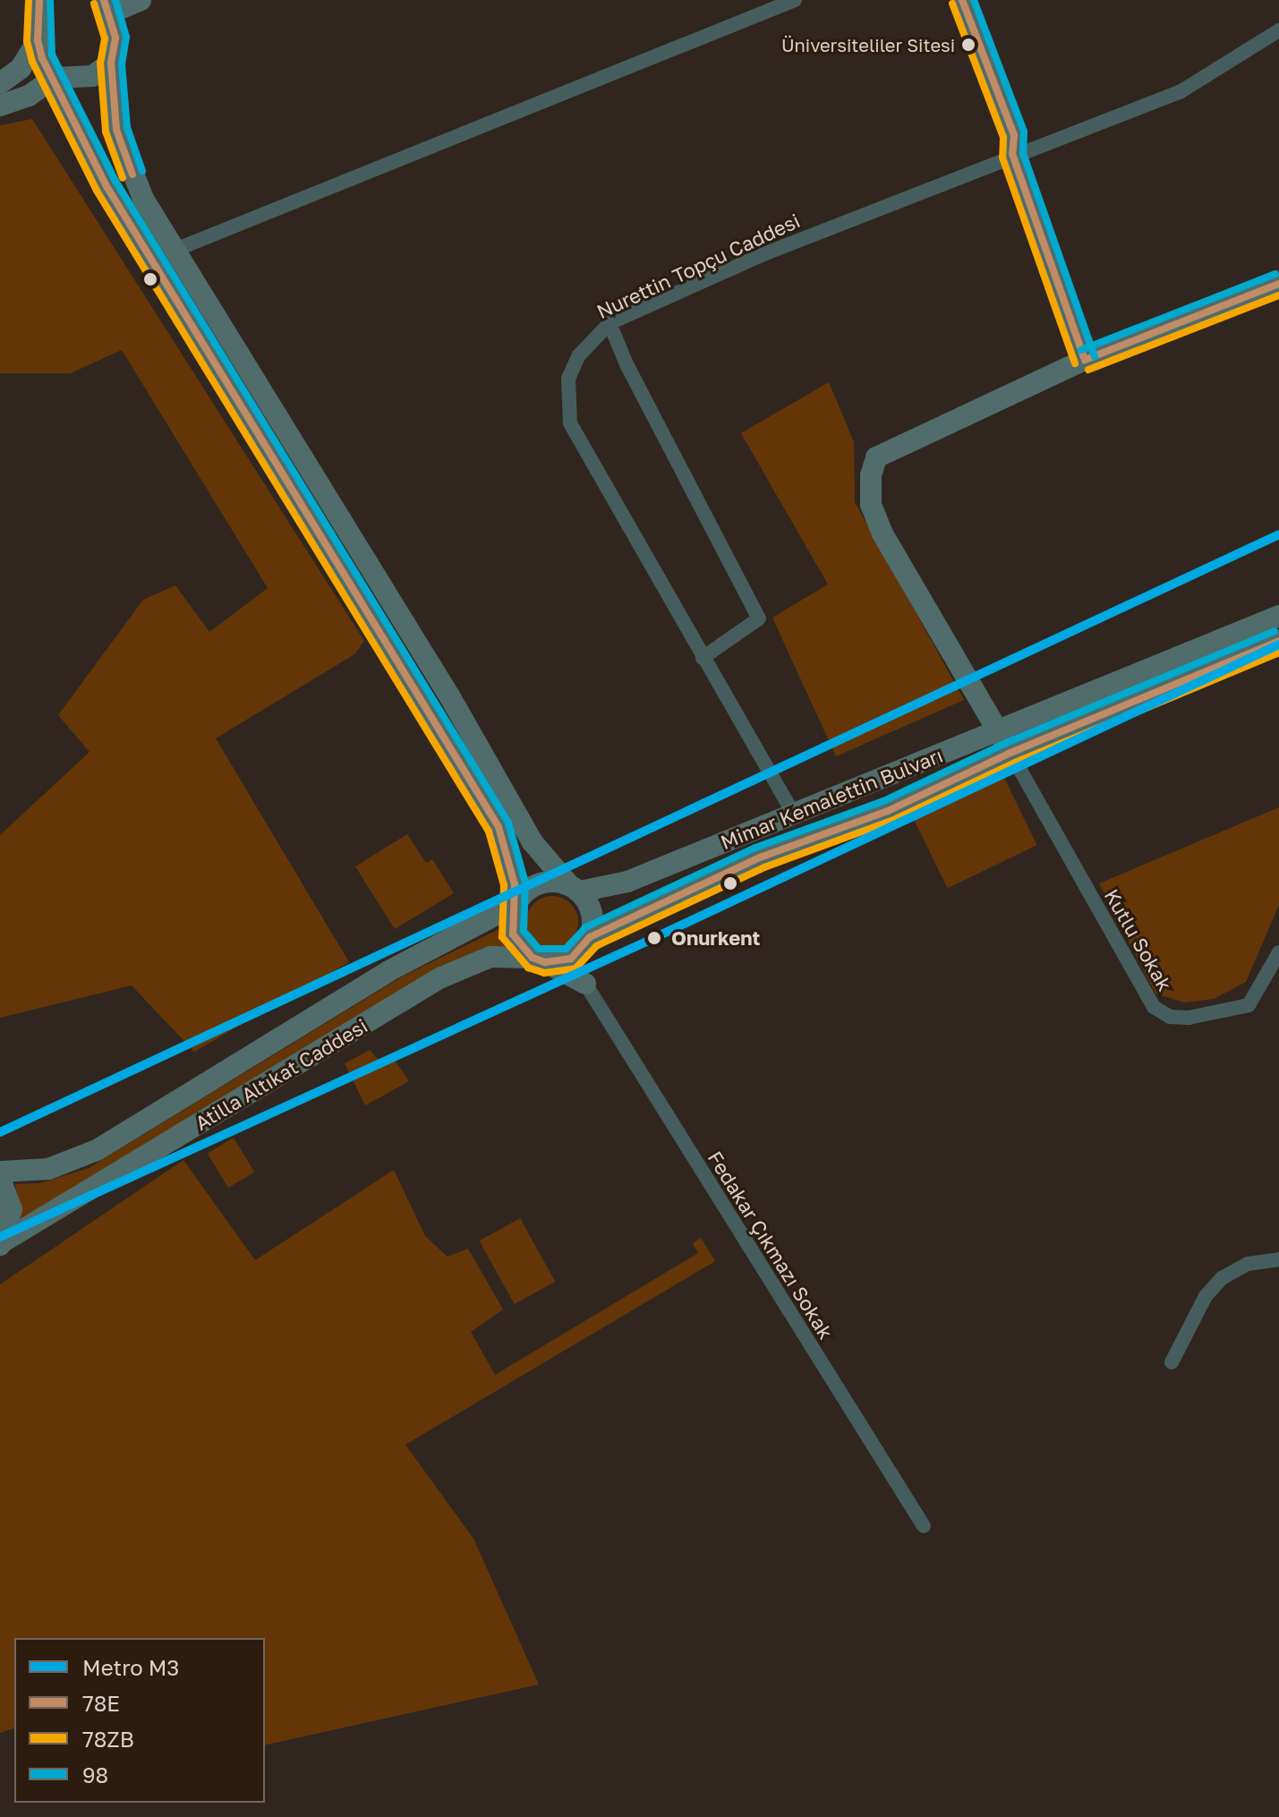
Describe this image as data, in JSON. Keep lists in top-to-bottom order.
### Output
{
  "streets": {
    "main road": ["Mimar Kemalettin Bulvarı", "Atilla Altıkat Caddesi"],
    "street": ["Nurettin Topçu Caddesi", "Kutlu Sokak", "Fedakar Çıkmazı Sokak"]
  },
  "crossings": [
    ["Nurettin Topçu Caddesi", "Mimar Kemalettin Bulvarı"],
    ["Mimar Kemalettin Bulvarı", "Kutlu Sokak"],
    ["Mimar Kemalettin Bulvarı", "Atilla Altıkat Caddesi"]
  ],
  "places": ["Üniversiteliler Sitesi", "Onurkent"],
  "lines": [
    "transit line 78E",
    "transit line 78ZB",
    "transit line 98",
    "metro line M3"
  ],
  "legend": [
    "Metro M3",
    "78E",
    "78ZB",
    "98"
  ]
}
